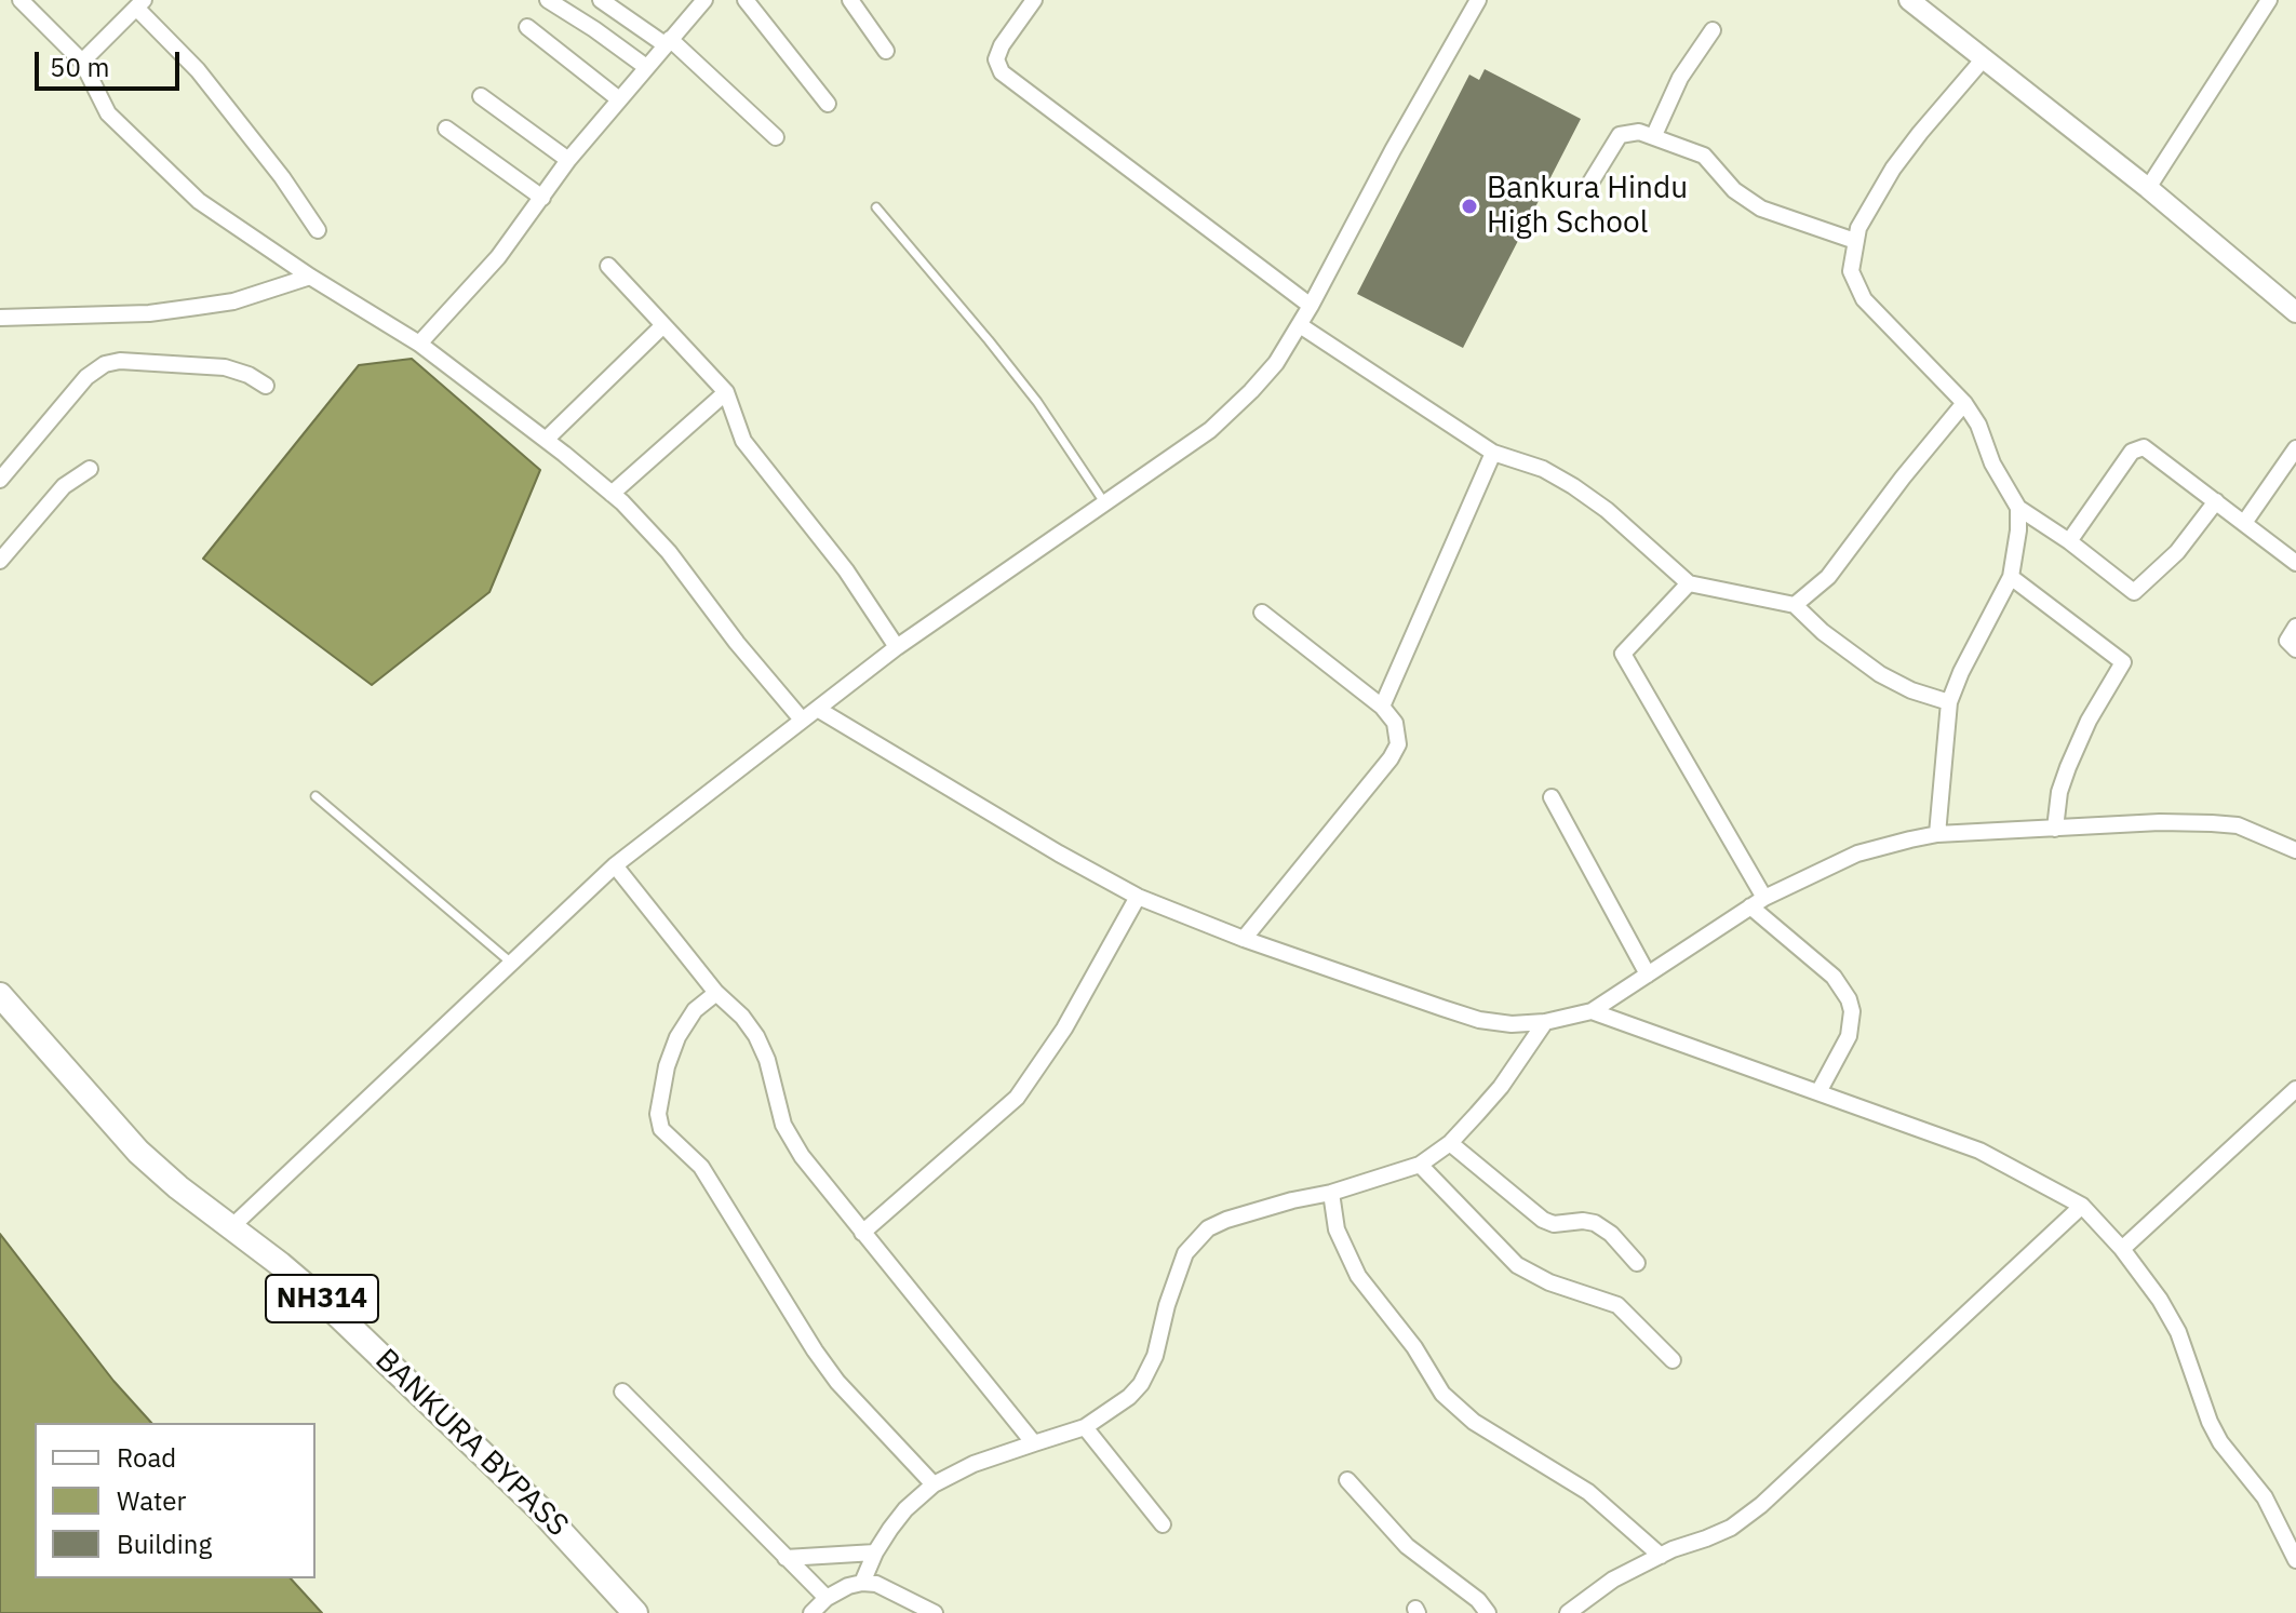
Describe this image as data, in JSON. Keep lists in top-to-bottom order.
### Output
{
  "streets": {
    "highway": ["NH314", "BANKURA BYPASS"]
  },
  "places": ["Bankura Hindu High School"],
  "legend": ["Road", "Water", "Building"],
  "scale_bar": "50 m"
}
